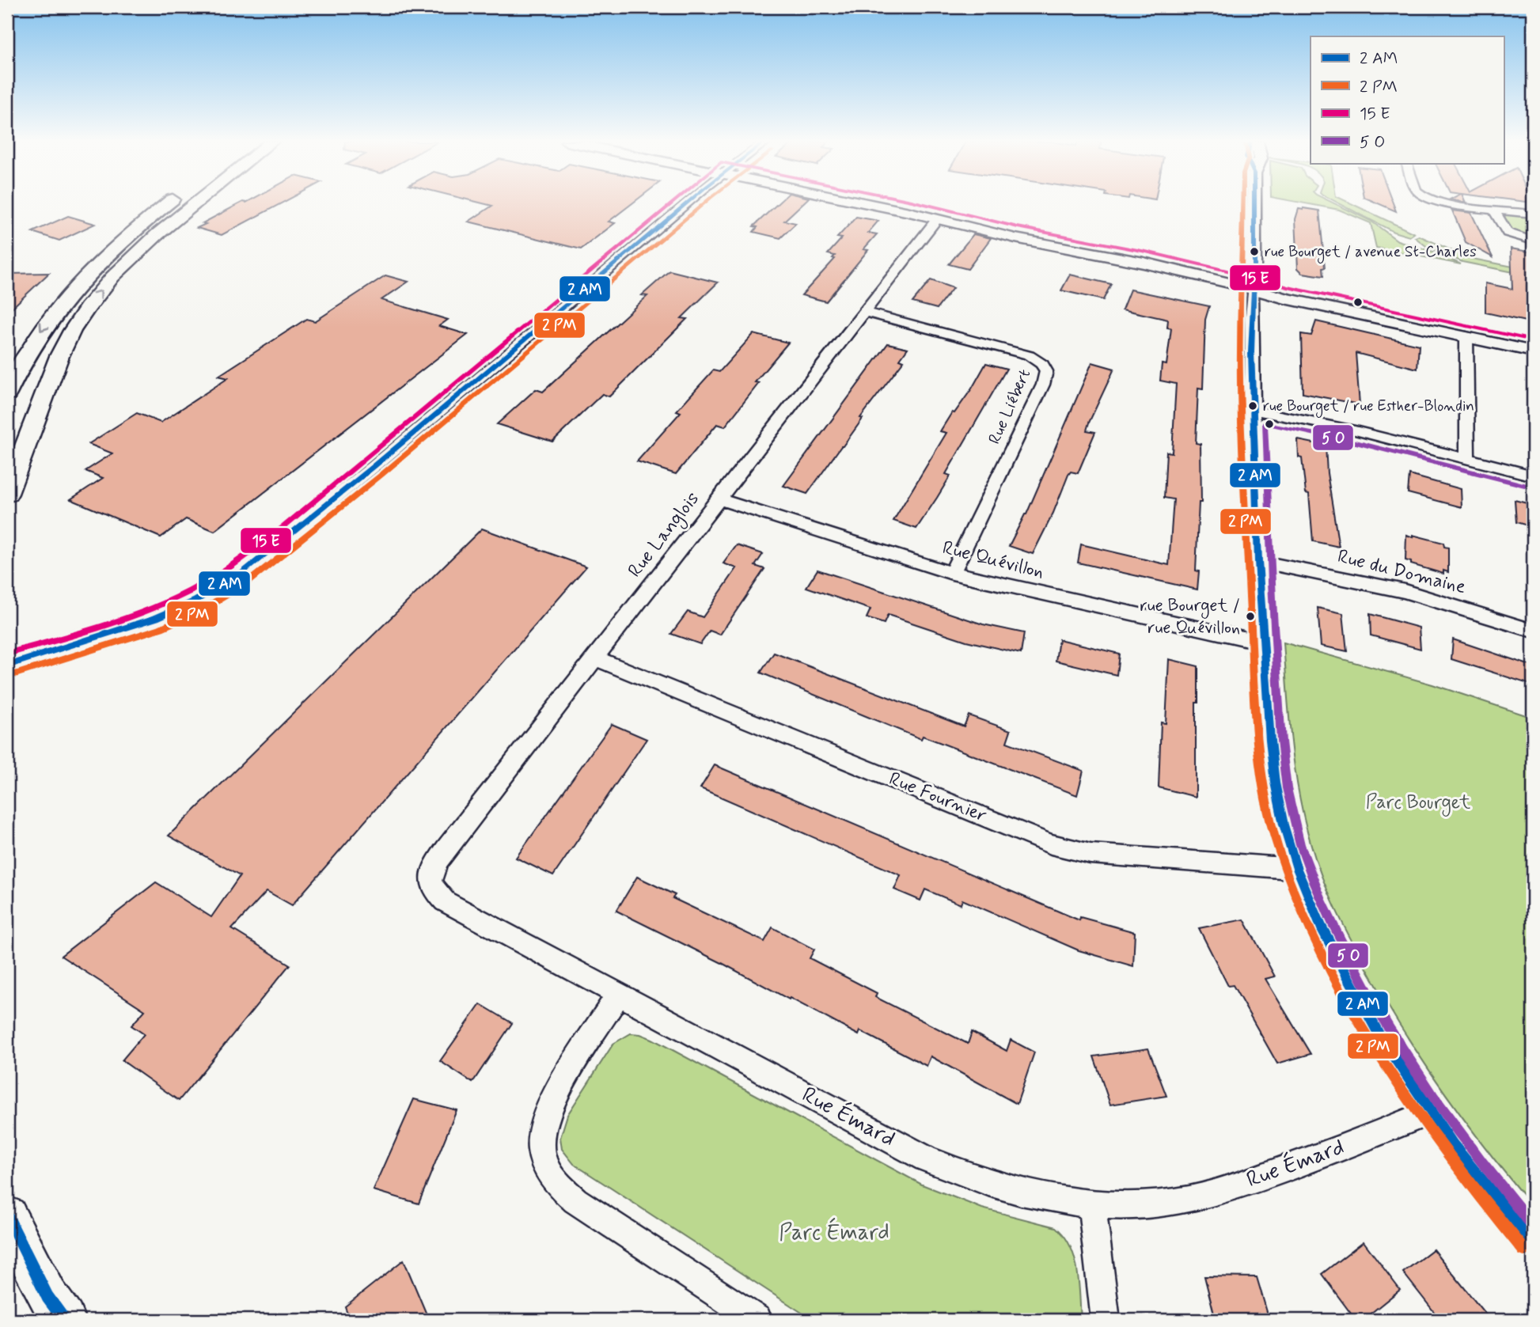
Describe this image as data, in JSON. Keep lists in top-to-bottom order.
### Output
{
  "streets": {
    "street": [
      "Rue Liébert",
      "Rue Langlois",
      "Rue Quévillon",
      "Rue du Domaine",
      "Rue Fournier",
      "Rue Émard"
    ]
  },
  "crossings": [
    ["Rue Liébert", "Rue Langlois"],
    ["Rue Liébert", "Rue Quévillon"],
    ["Rue Langlois", "Rue Quévillon"],
    ["Rue Langlois", "Rue Fournier"],
    ["Rue Langlois", "Rue Émard"]
  ],
  "parks": ["Parc Bourget", "Parc Émard"],
  "places": ["rue Bourget / avenue St-Charles", "rue Bourget / rue Esther-Blondin", "rue Bourget / rue Quévillon"],
  "legend": [
    "2 AM",
    "2 PM",
    "15 E",
    "5 O"
  ]
}
